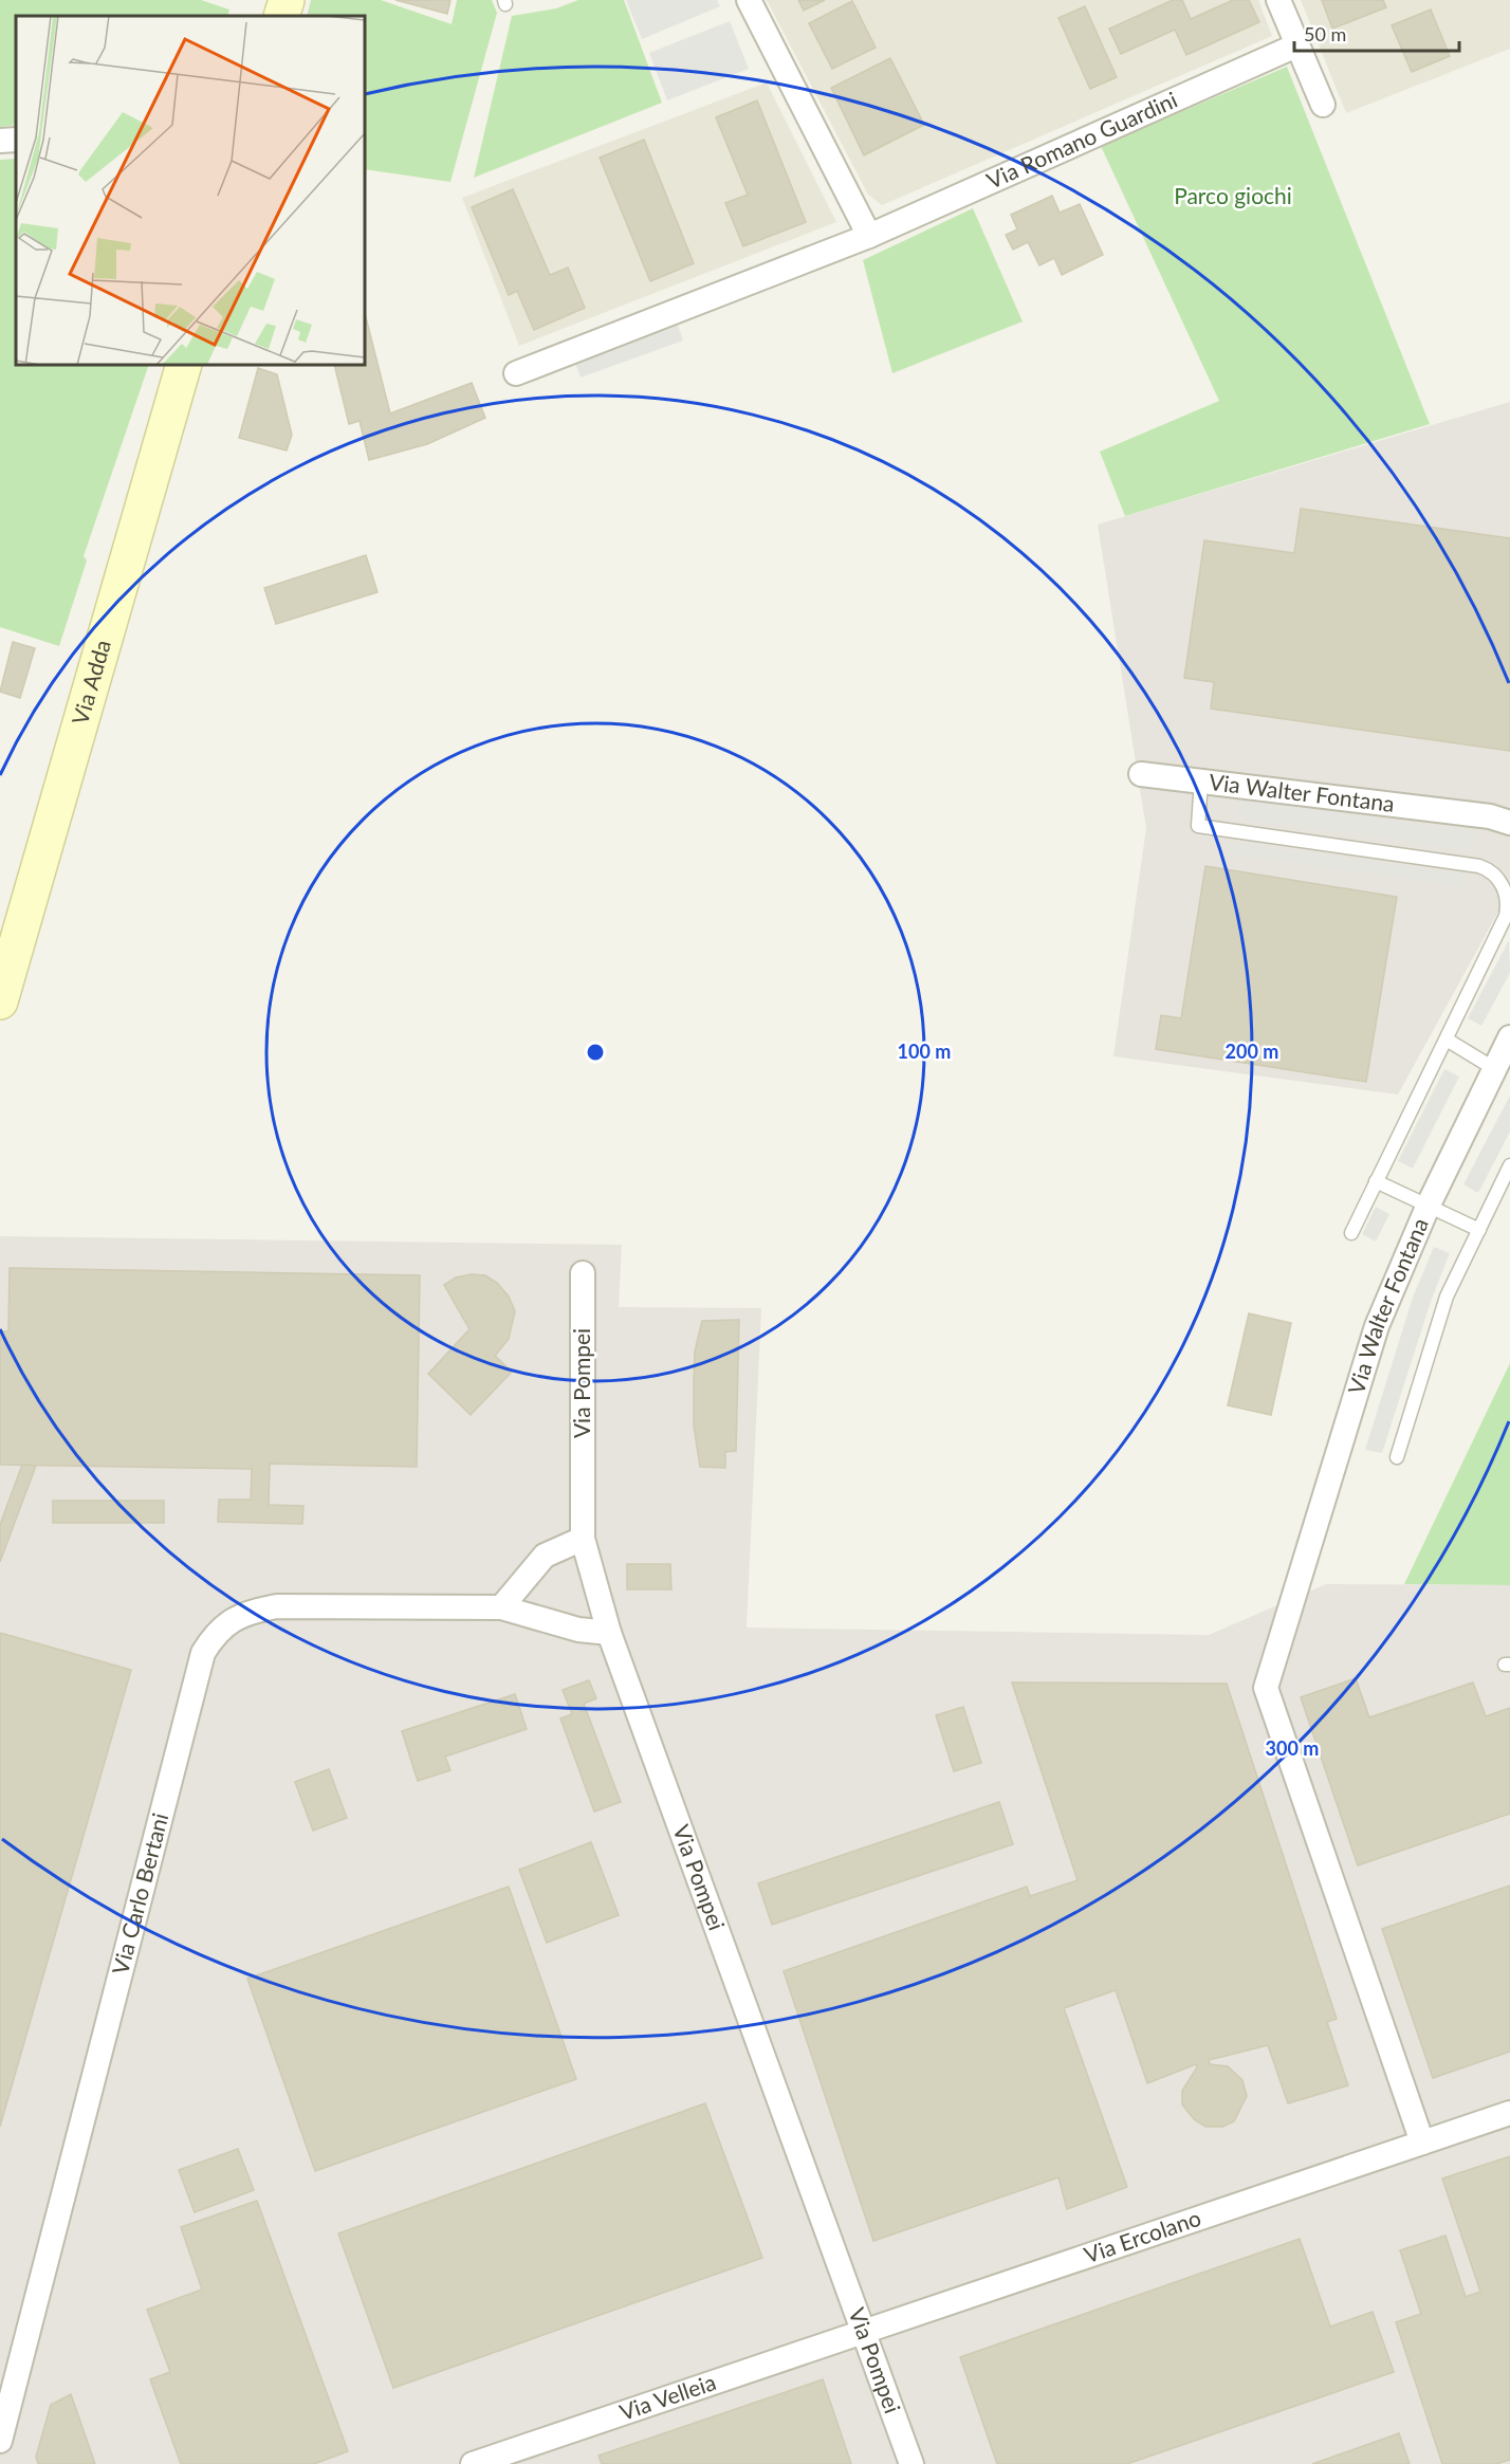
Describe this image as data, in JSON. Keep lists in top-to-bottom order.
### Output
{
  "streets": {
    "main road": ["Via Adda"],
    "street": [
      "Via Romano Guardini",
      "Via Walter Fontana",
      "Via Pompei",
      "Via Carlo Bertani",
      "Via Ercolano",
      "Via Velleia"
    ]
  },
  "crossings": [
    ["Via Walter Fontana", "Via Ercolano"],
    ["Via Pompei", "Via Carlo Bertani"],
    ["Via Pompei", "Via Ercolano"],
    ["Via Pompei", "Via Velleia"],
    ["Via Ercolano", "Via Velleia"]
  ],
  "parks": ["Parco giochi"],
  "scale_bar": "50 m",
  "rings": ["100 m", "200 m", "300 m"]
}
